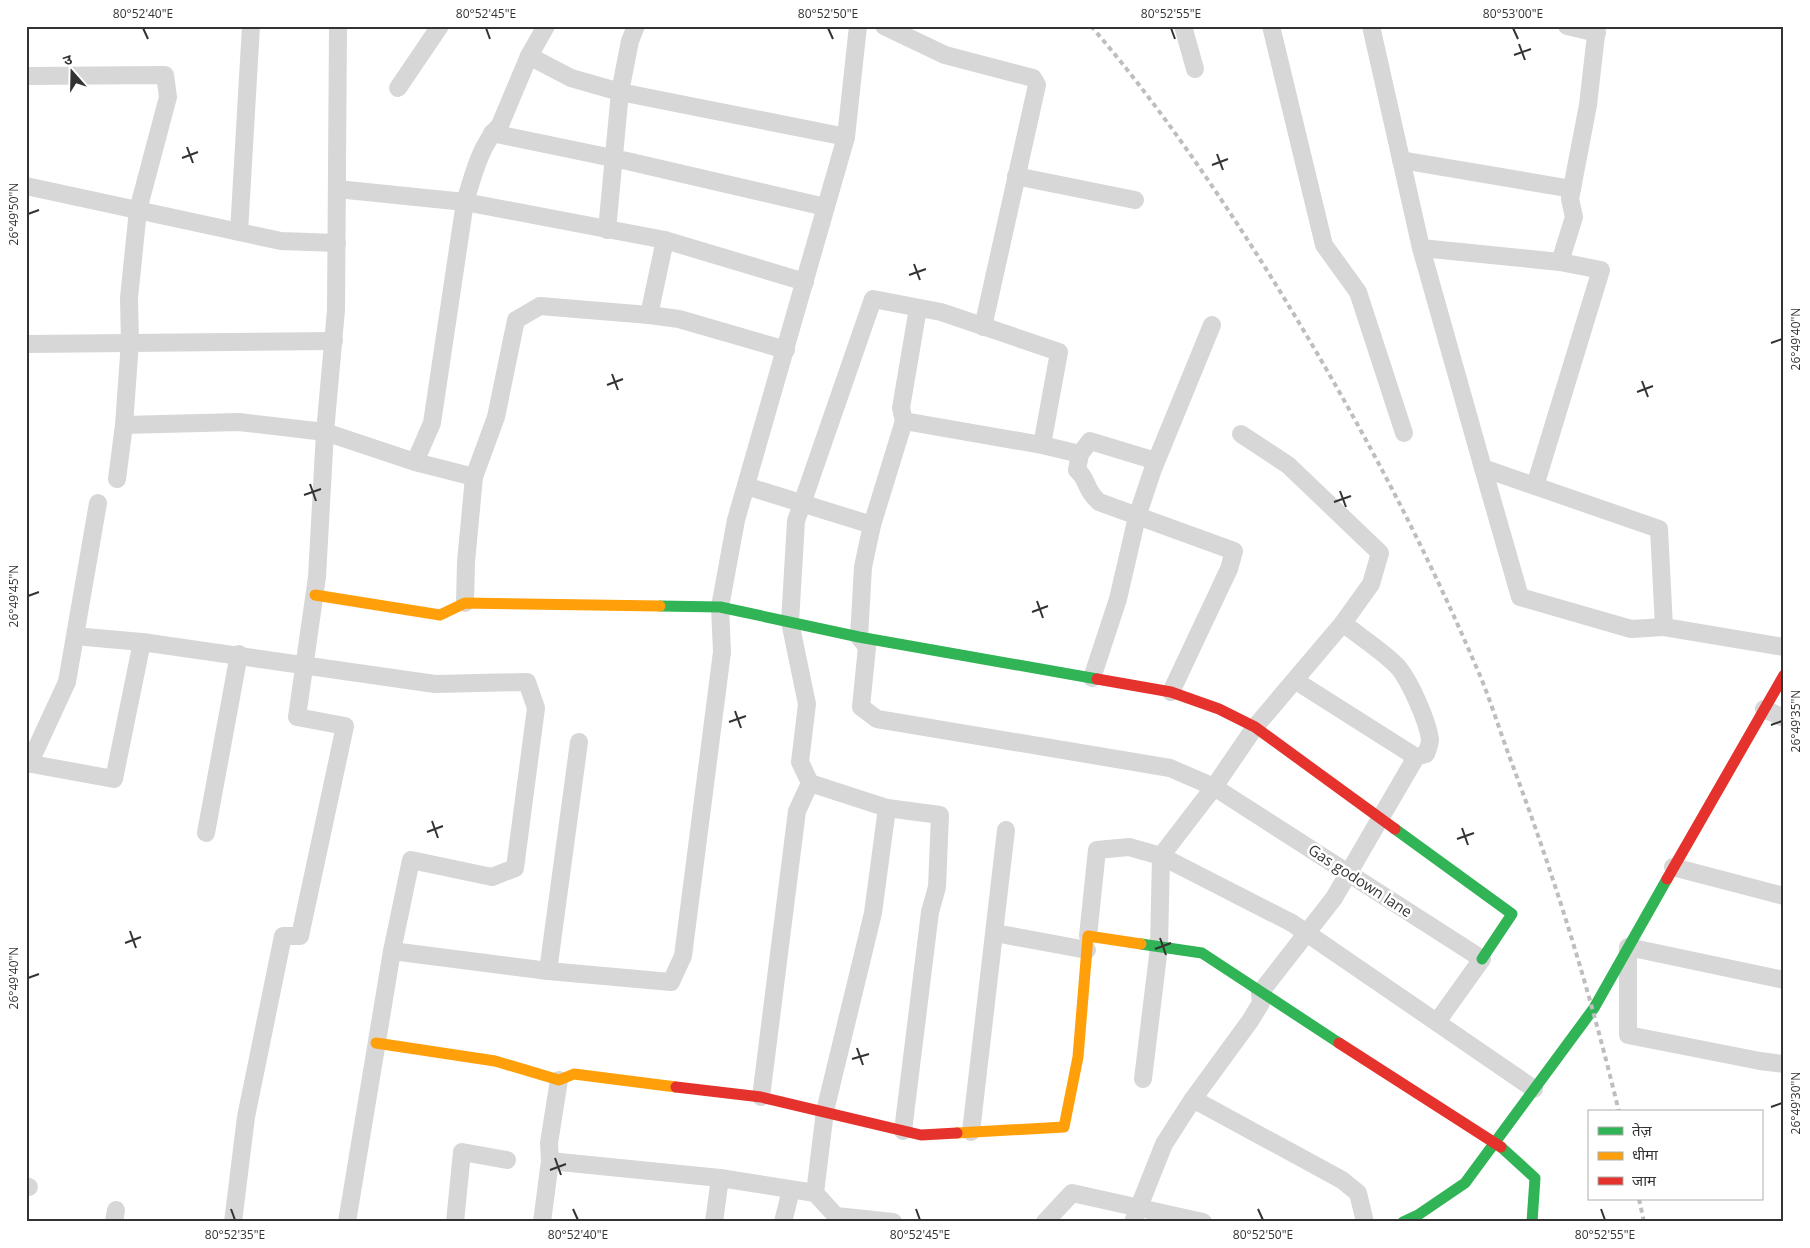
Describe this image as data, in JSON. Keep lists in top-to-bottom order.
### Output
{
  "streets": {
    "street": ["Gas godown lane"]
  },
  "legend": ["तेज़", "धीमा", "जाम"],
  "north": "top",
  "coordinates": [
    "80°52'40\"E",
    "80°52'45\"E",
    "80°52'50\"E",
    "80°52'55\"E",
    "80°53'00\"E",
    "26°49'50\"N",
    "26°49'40\"N",
    "26°49'45\"N",
    "26°49'35\"N",
    "26°49'30\"N",
    "80°52'35\"E"
  ]
}
